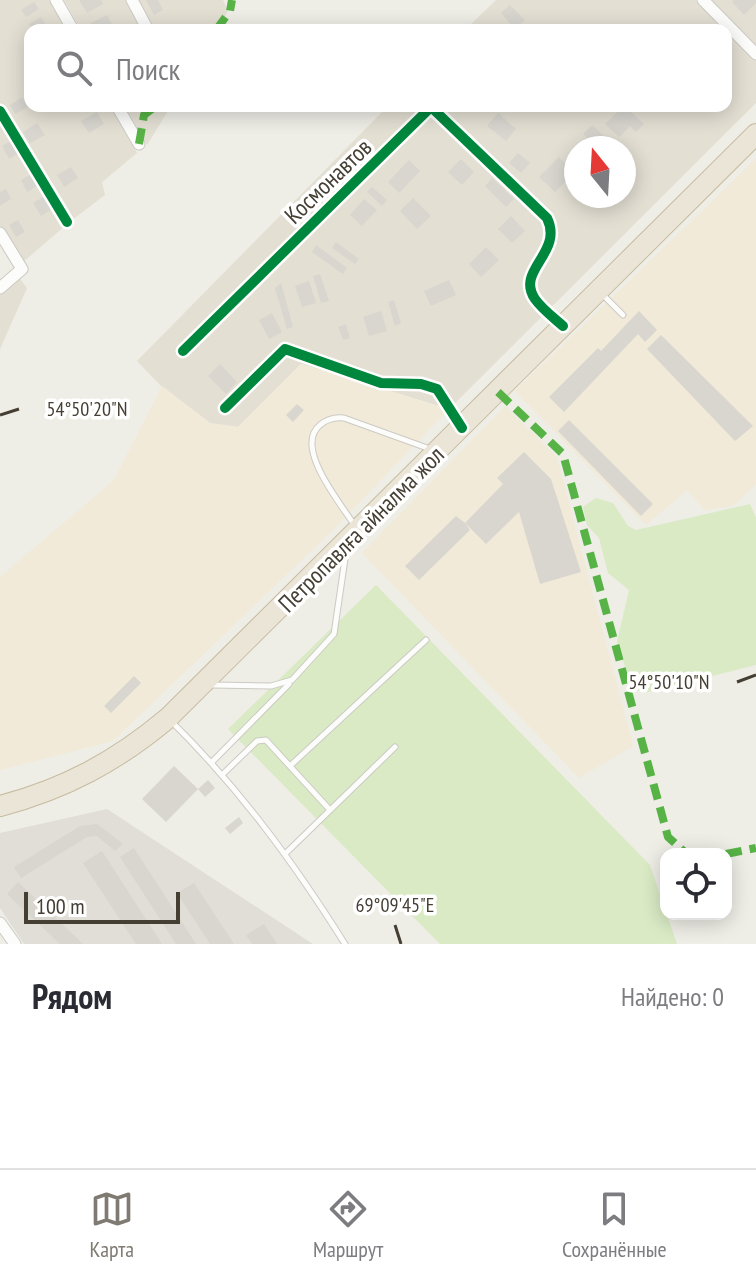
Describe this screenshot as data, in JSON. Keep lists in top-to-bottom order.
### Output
{
  "streets": {
    "highway": ["Петропавлға айналма жол"],
    "street": ["Космонавтов"]
  },
  "crossings": [
    ["Космонавтов", "Петропавлға айналма жол"]
  ],
  "scale_bar": "100 m",
  "north": "top",
  "page": {
    "search": "Поиск",
    "scale": "100 m",
    "heading": ["Рядом", "Найдено: 0"],
    "nav": ["Карта", "Маршрут", "Сохранённые"]
  },
  "coordinates": ["54°50'20\"N", "54°50'10\"N", "69°09'45\"E"]
}
